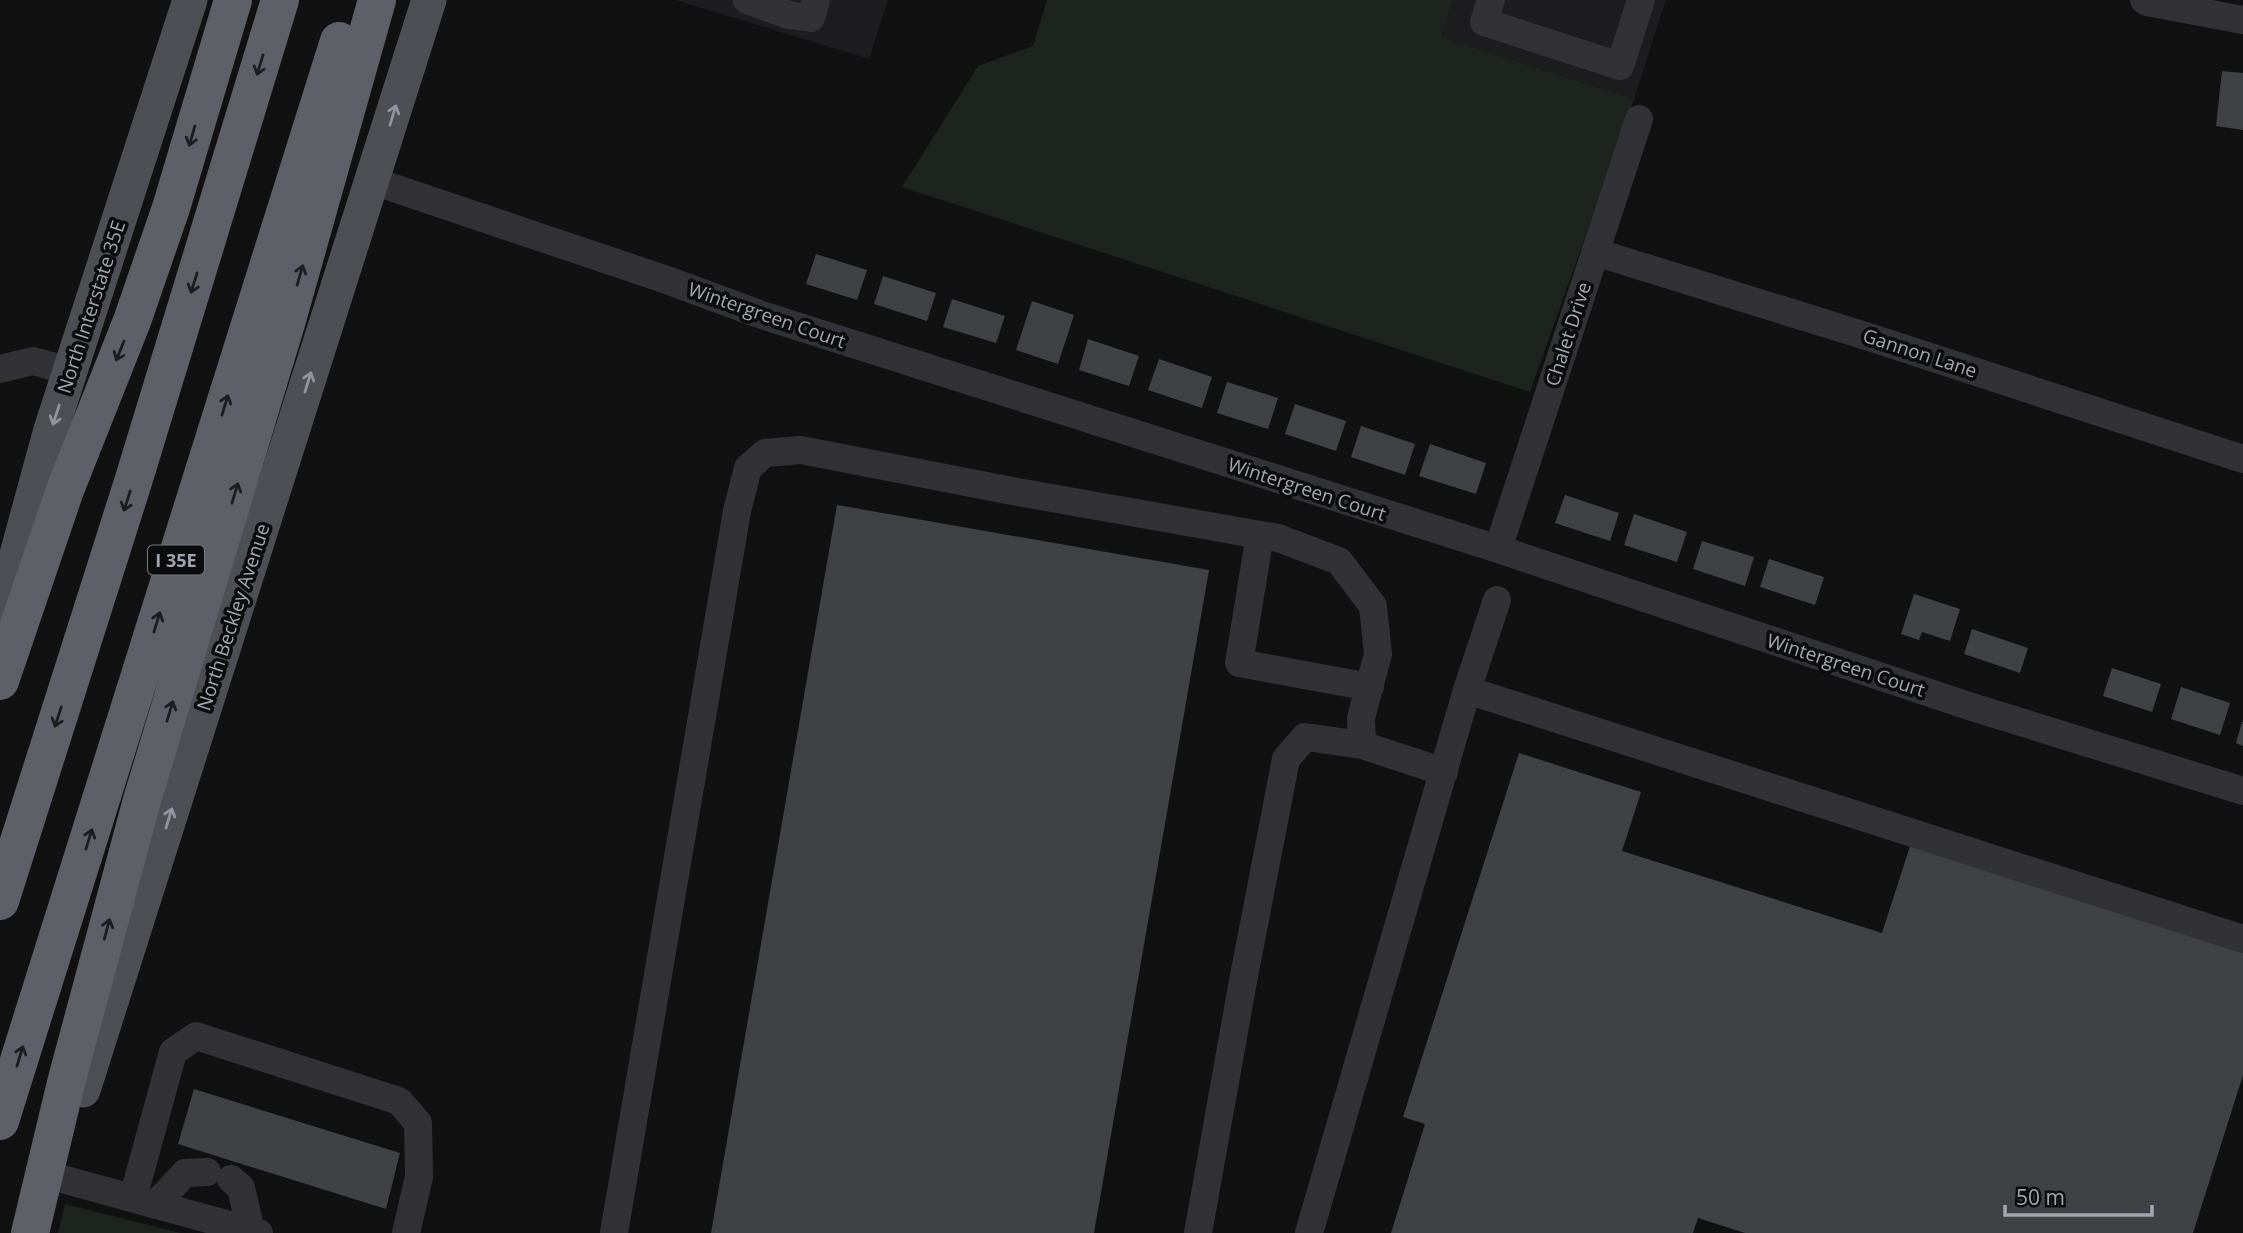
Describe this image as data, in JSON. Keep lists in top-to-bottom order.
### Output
{
  "streets": {
    "highway": ["I 35E"],
    "main road": ["North Interstate 35E", "North Beckley Avenue"],
    "street": ["Wintergreen Court", "Chalet Drive", "Gannon Lane"]
  },
  "crossings": [
    ["Wintergreen Court", "Chalet Drive"],
    ["Wintergreen Court", "North Beckley Avenue"],
    ["Chalet Drive", "Gannon Lane"]
  ],
  "one_way": ["North Interstate 35E", "North Beckley Avenue"],
  "scale_bar": "50 m"
}
